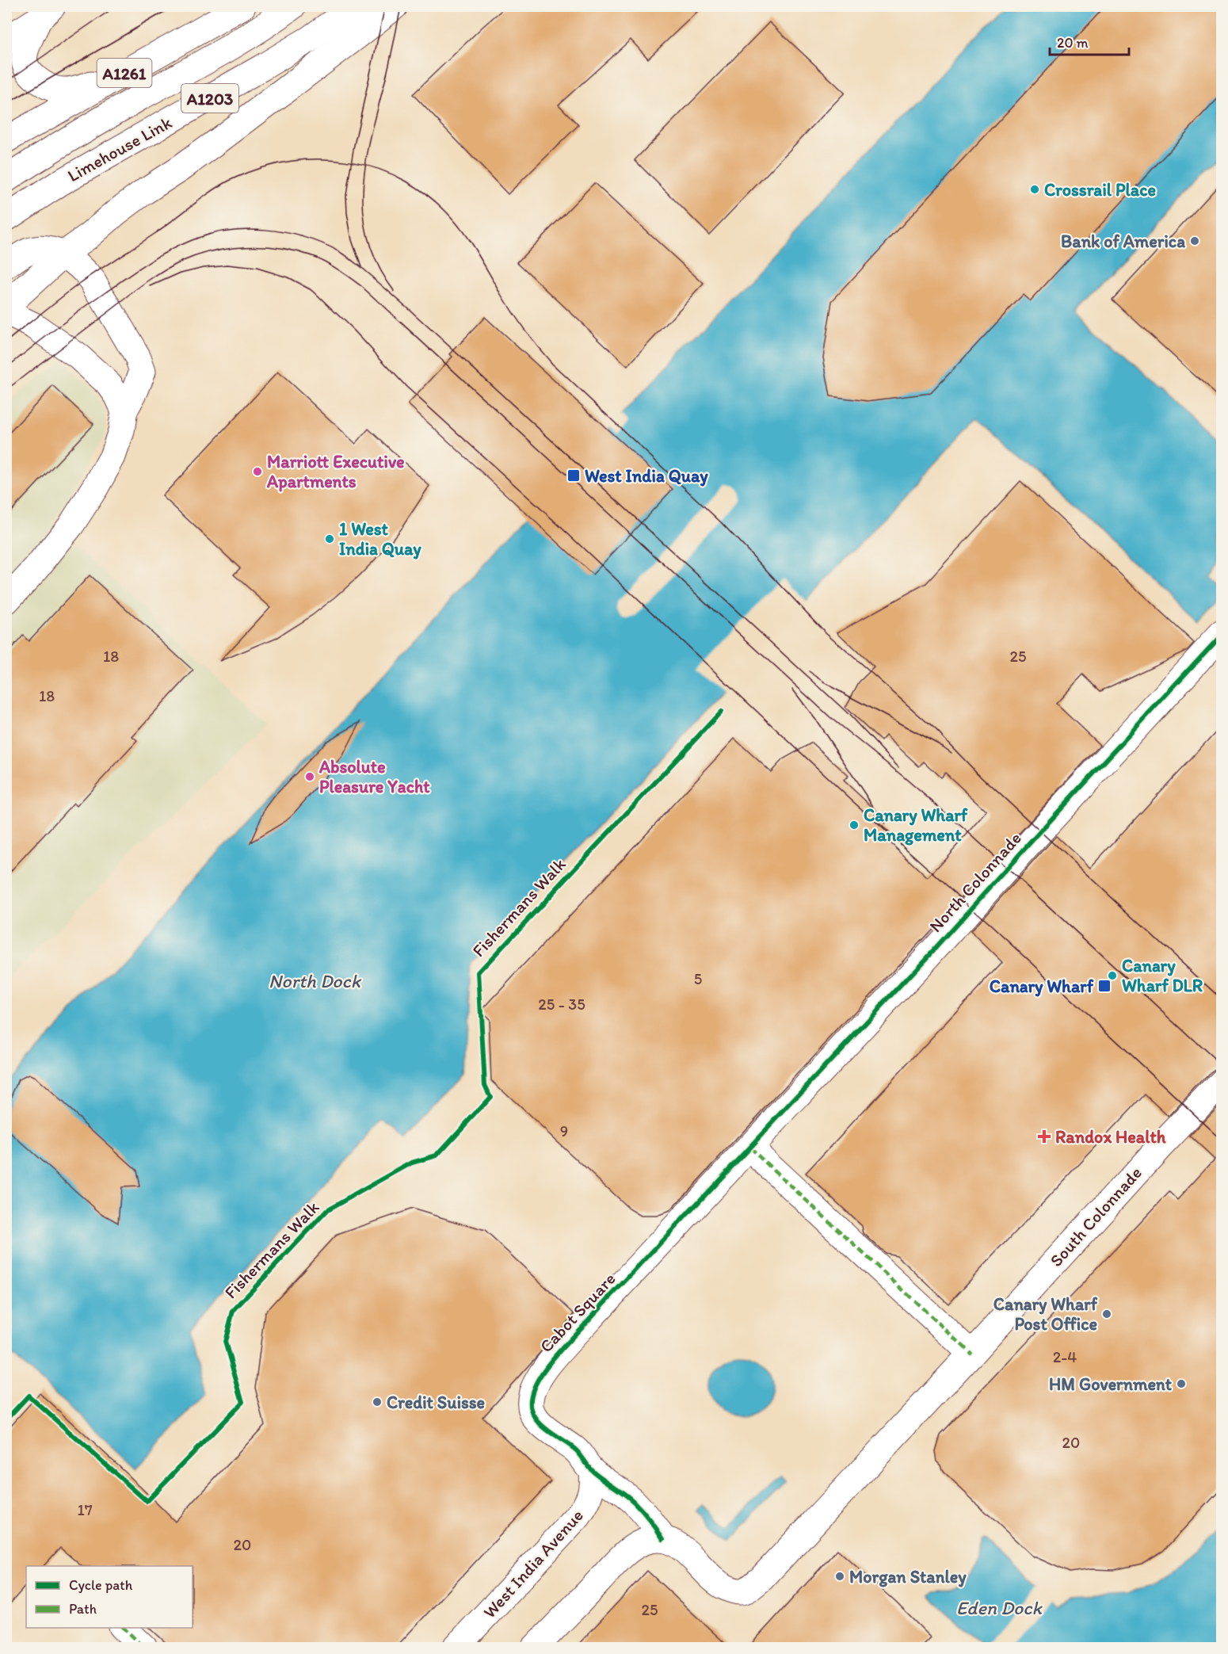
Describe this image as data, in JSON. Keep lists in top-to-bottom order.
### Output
{
  "streets": {
    "main road": [
      "A1261",
      "A1203",
      "Limehouse Link",
      "North Colonnade",
      "South Colonnade",
      "Cabot Square",
      "West India Avenue"
    ],
    "cycle path": ["Fishermans Walk"]
  },
  "crossings": [
    ["North Colonnade", "Cabot Square"],
    ["Cabot Square", "West India Avenue"]
  ],
  "water": ["North Dock", "Eden Dock"],
  "places": {
    "other": [
      "Crossrail Place",
      "Bank of America",
      "Marriott Executive Apartments",
      "1 West India Quay",
      "Absolute Pleasure Yacht",
      "Canary Wharf Management",
      "Canary Wharf DLR",
      "Canary Wharf Post Office",
      "HM Government",
      "Credit Suisse",
      "Morgan Stanley"
    ],
    "transit": ["West India Quay", "Canary Wharf"],
    "health": ["Randox Health"]
  },
  "house_numbers": [
    "18",
    "25",
    "18",
    "5",
    "25 - 35",
    "9",
    "2-4",
    "20",
    "17",
    "20",
    "25"
  ],
  "legend": ["Cycle path", "Path"],
  "scale_bar": "20 m"
}
